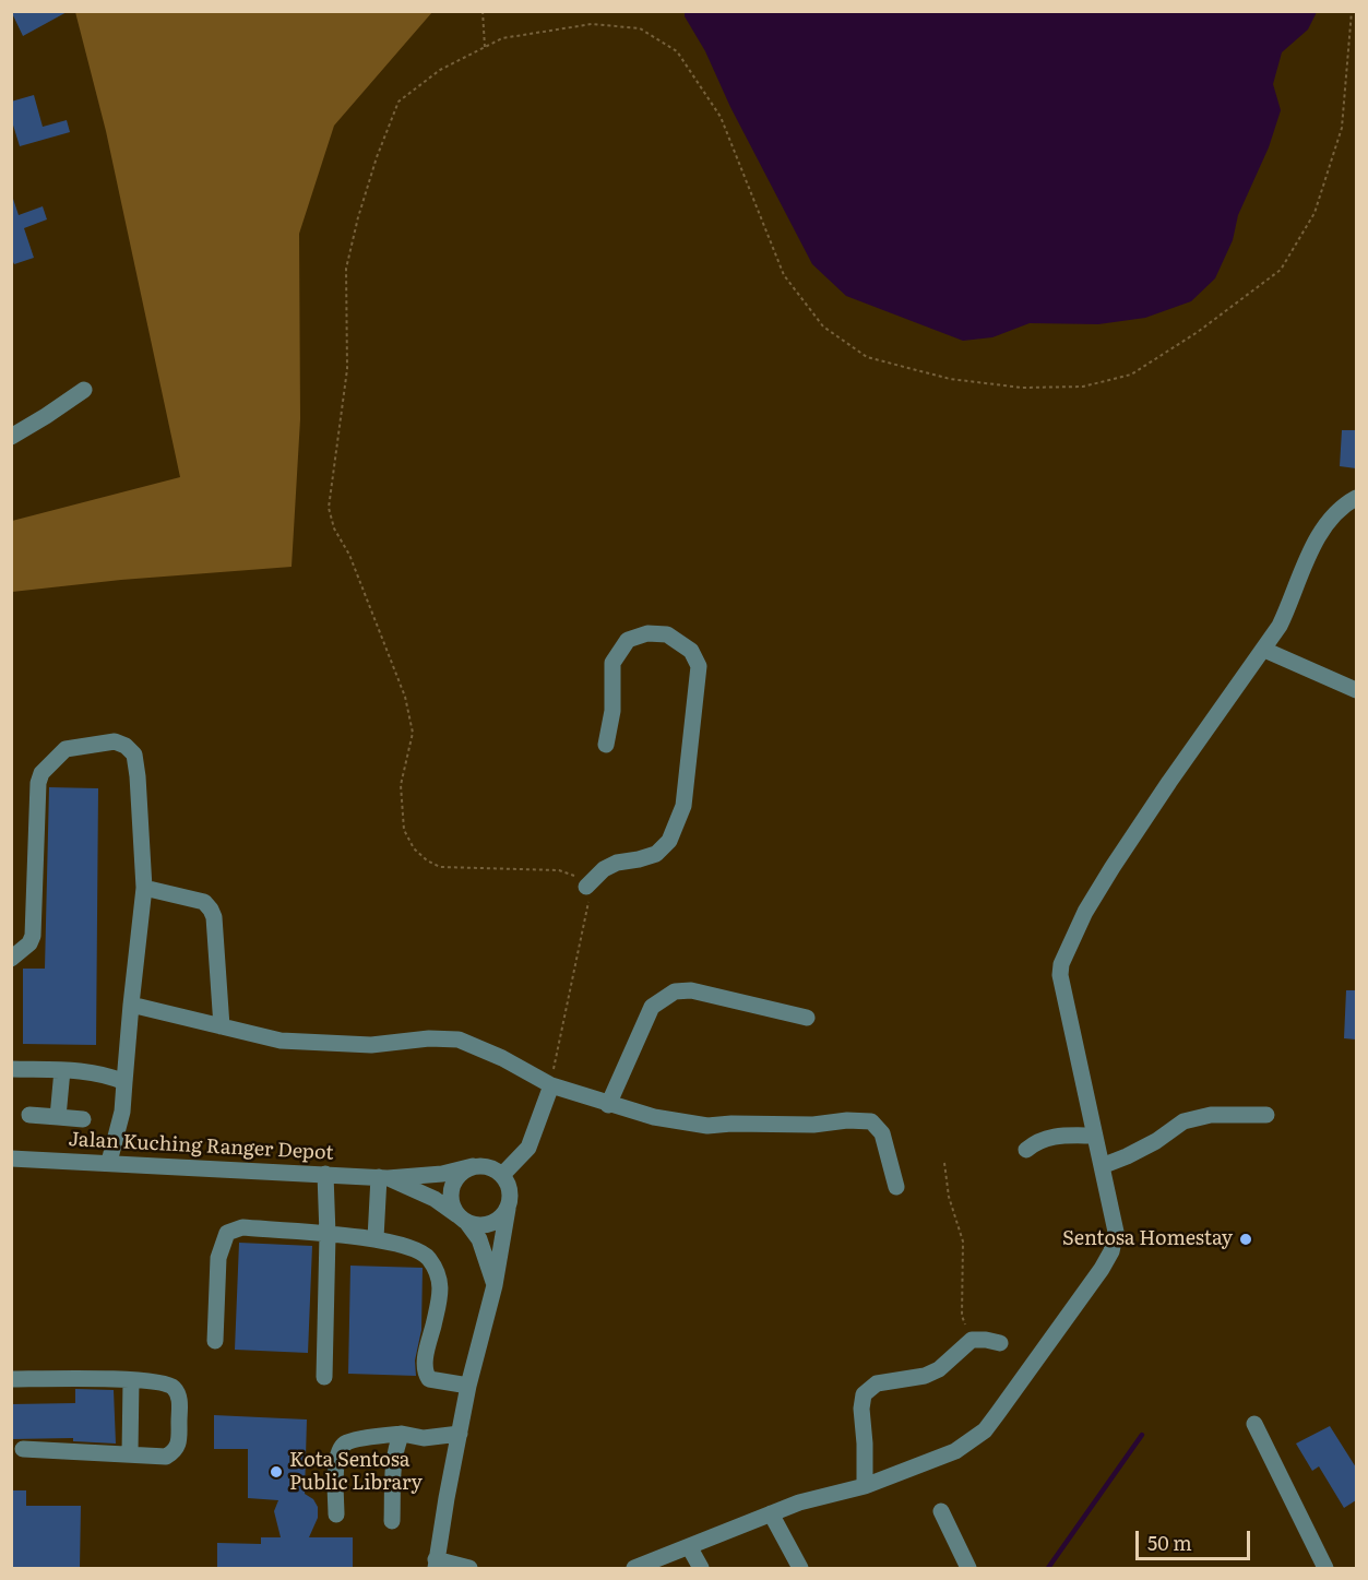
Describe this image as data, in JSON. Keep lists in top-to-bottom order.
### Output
{
  "streets": {
    "street": ["Jalan Kuching Ranger Depot"]
  },
  "places": ["Sentosa Homestay", "Kota Sentosa Public Library"],
  "scale_bar": "50 m"
}
